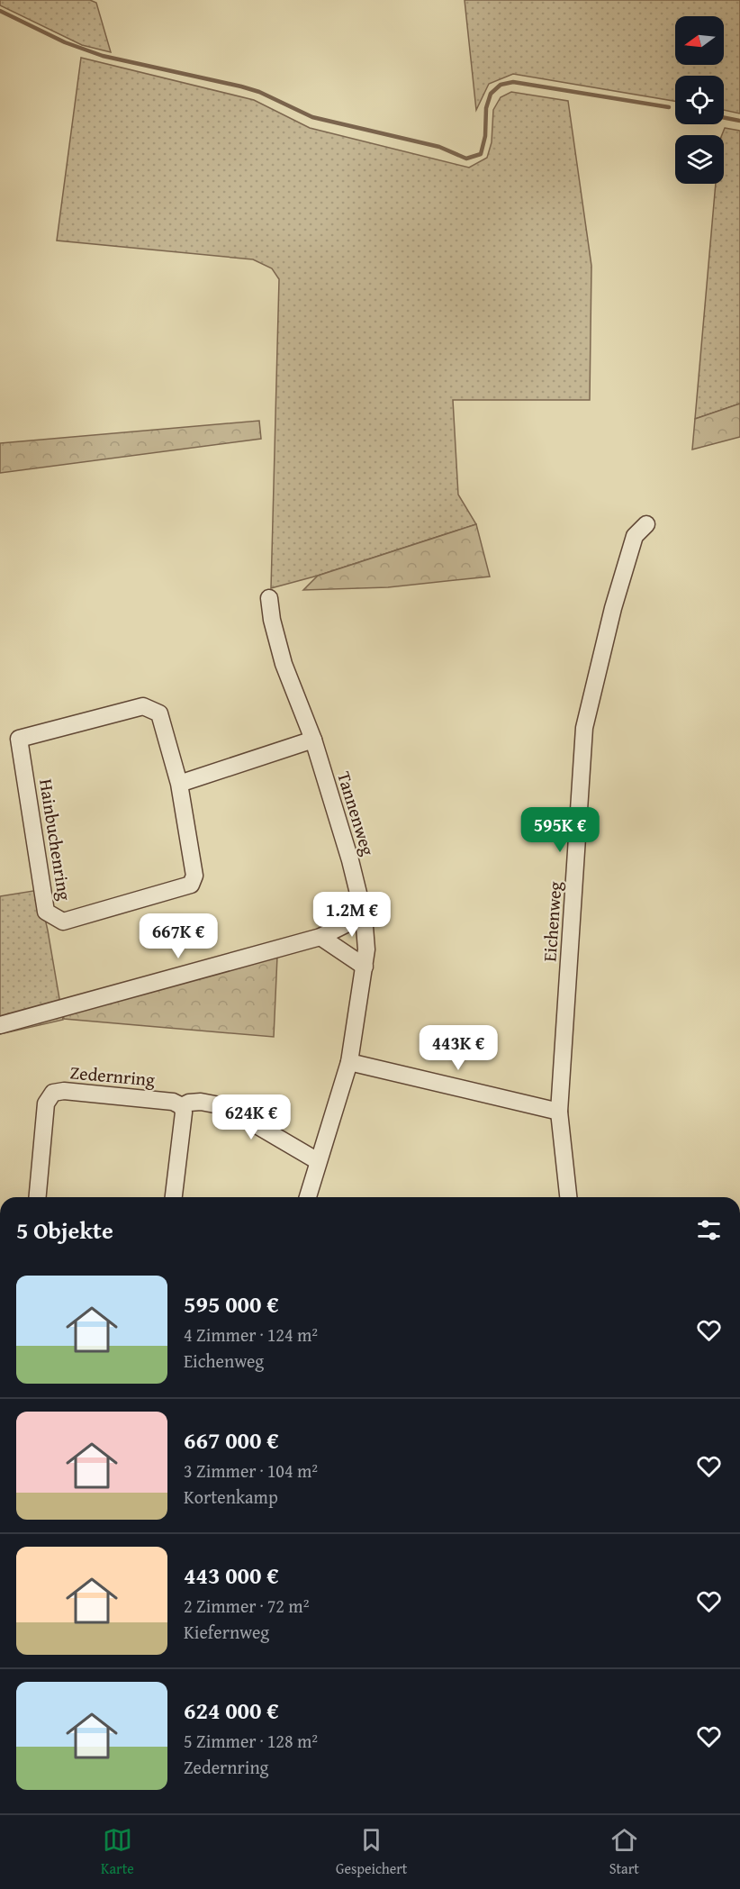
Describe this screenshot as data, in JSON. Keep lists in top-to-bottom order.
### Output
{
  "streets": {
    "street": [
      "Tannenweg",
      "Hainbuchenring",
      "Eichenweg",
      "Zedernring"
    ]
  },
  "crossings": [
    ["Tannenweg", "Zedernring"]
  ],
  "north": "left",
  "page": {
    "price": [
      "595K €",
      "1.2M €",
      "667K €",
      "443K €",
      "624K €"
    ],
    "heading": "5 Objekte",
    "list": [
      {
        "name": "595 000 €",
        "note": "4 Zimmer · 124 m² · Eichenweg"
      },
      {
        "name": "667 000 €",
        "note": "3 Zimmer · 104 m² · Kortenkamp"
      },
      {
        "name": "443 000 €",
        "note": "2 Zimmer · 72 m² · Kiefernweg"
      },
      {
        "name": "624 000 €",
        "note": "5 Zimmer · 128 m² · Zedernring"
      }
    ],
    "tabs": ["Karte", "Gespeichert", "Start"]
  }
}
